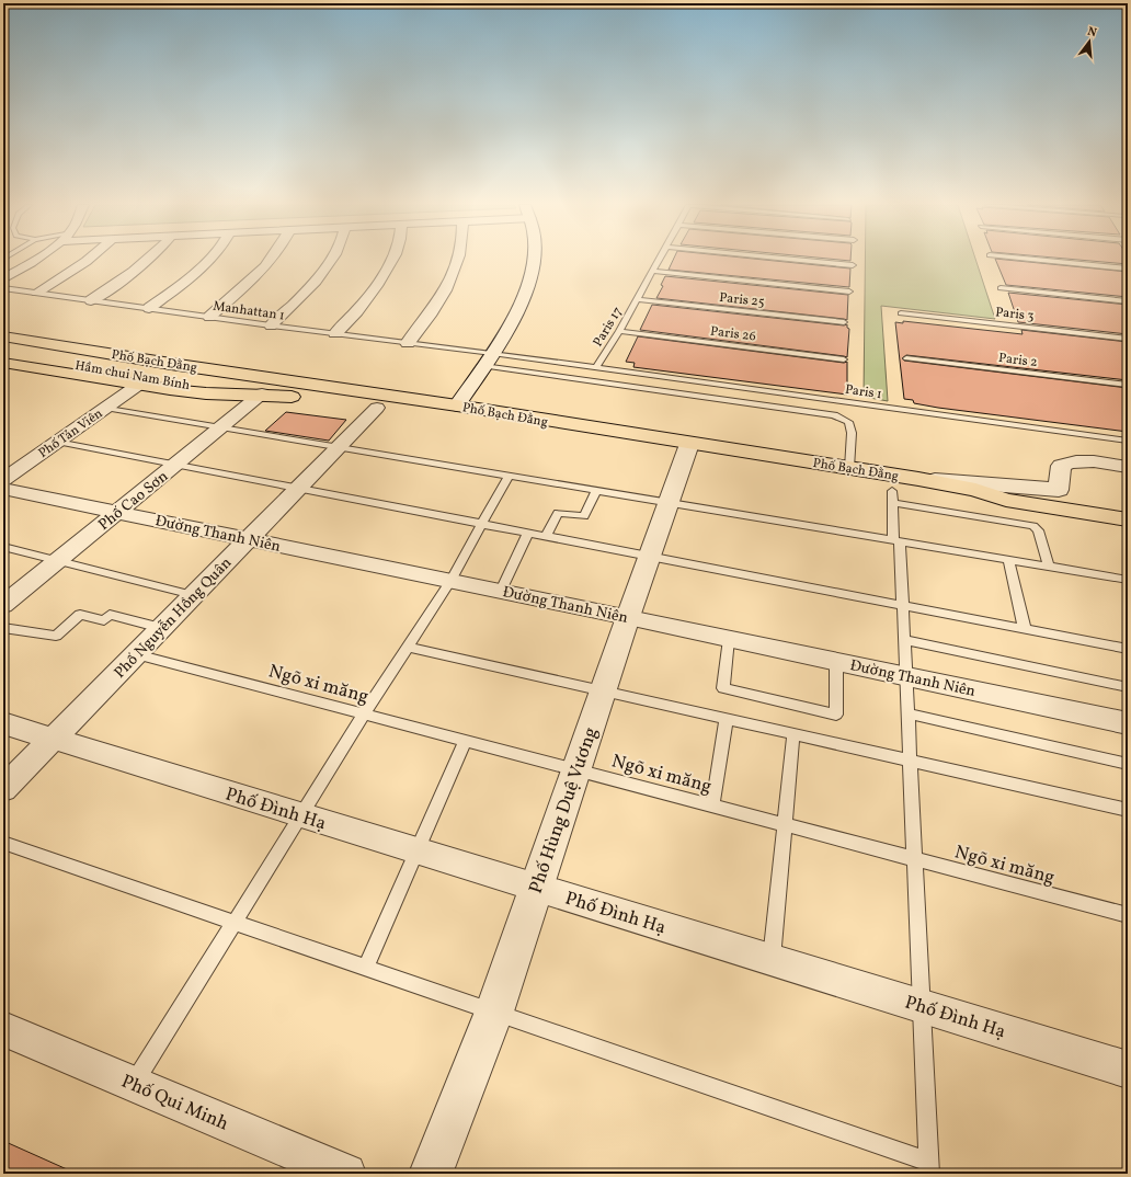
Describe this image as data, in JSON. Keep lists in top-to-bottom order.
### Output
{
  "streets": {
    "main road": ["Phố Bạch Đằng", "Hầm chui Nam Bính"],
    "street": [
      "Phố Tản Viên",
      "Phố Cao Sơn",
      "Đường Thanh Niên",
      "Phố Nguyễn Hồng Quân",
      "Phố Đình Hạ",
      "Phố Hùng Duệ Vương",
      "Phố Qui Minh"
    ],
    "lane": [
      "Paris 25",
      "Manhattan 1",
      "Paris 3",
      "Paris 17",
      "Paris 26",
      "Paris 2",
      "Paris 1",
      "Ngõ xi măng"
    ]
  },
  "crossings": [
    ["Paris 25", "Paris 17"],
    ["Manhattan 1", "Paris 1"],
    ["Paris 17", "Paris 26"],
    ["Paris 17", "Paris 1"],
    ["Phố Bạch Đằng", "Hầm chui Nam Bính"],
    ["Phố Bạch Đằng", "Phố Tản Viên"],
    ["Phố Bạch Đằng", "Phố Cao Sơn"],
    ["Phố Bạch Đằng", "Phố Nguyễn Hồng Quân"],
    ["Phố Bạch Đằng", "Phố Hùng Duệ Vương"],
    ["Hầm chui Nam Bính", "Phố Cao Sơn"],
    ["Phố Cao Sơn", "Đường Thanh Niên"],
    ["Đường Thanh Niên", "Phố Nguyễn Hồng Quân"],
    ["Đường Thanh Niên", "Phố Hùng Duệ Vương"],
    ["Phố Nguyễn Hồng Quân", "Ngõ xi măng"],
    ["Phố Nguyễn Hồng Quân", "Phố Đình Hạ"],
    ["Ngõ xi măng", "Phố Hùng Duệ Vương"],
    ["Phố Đình Hạ", "Phố Hùng Duệ Vương"]
  ],
  "north": "top"
}
